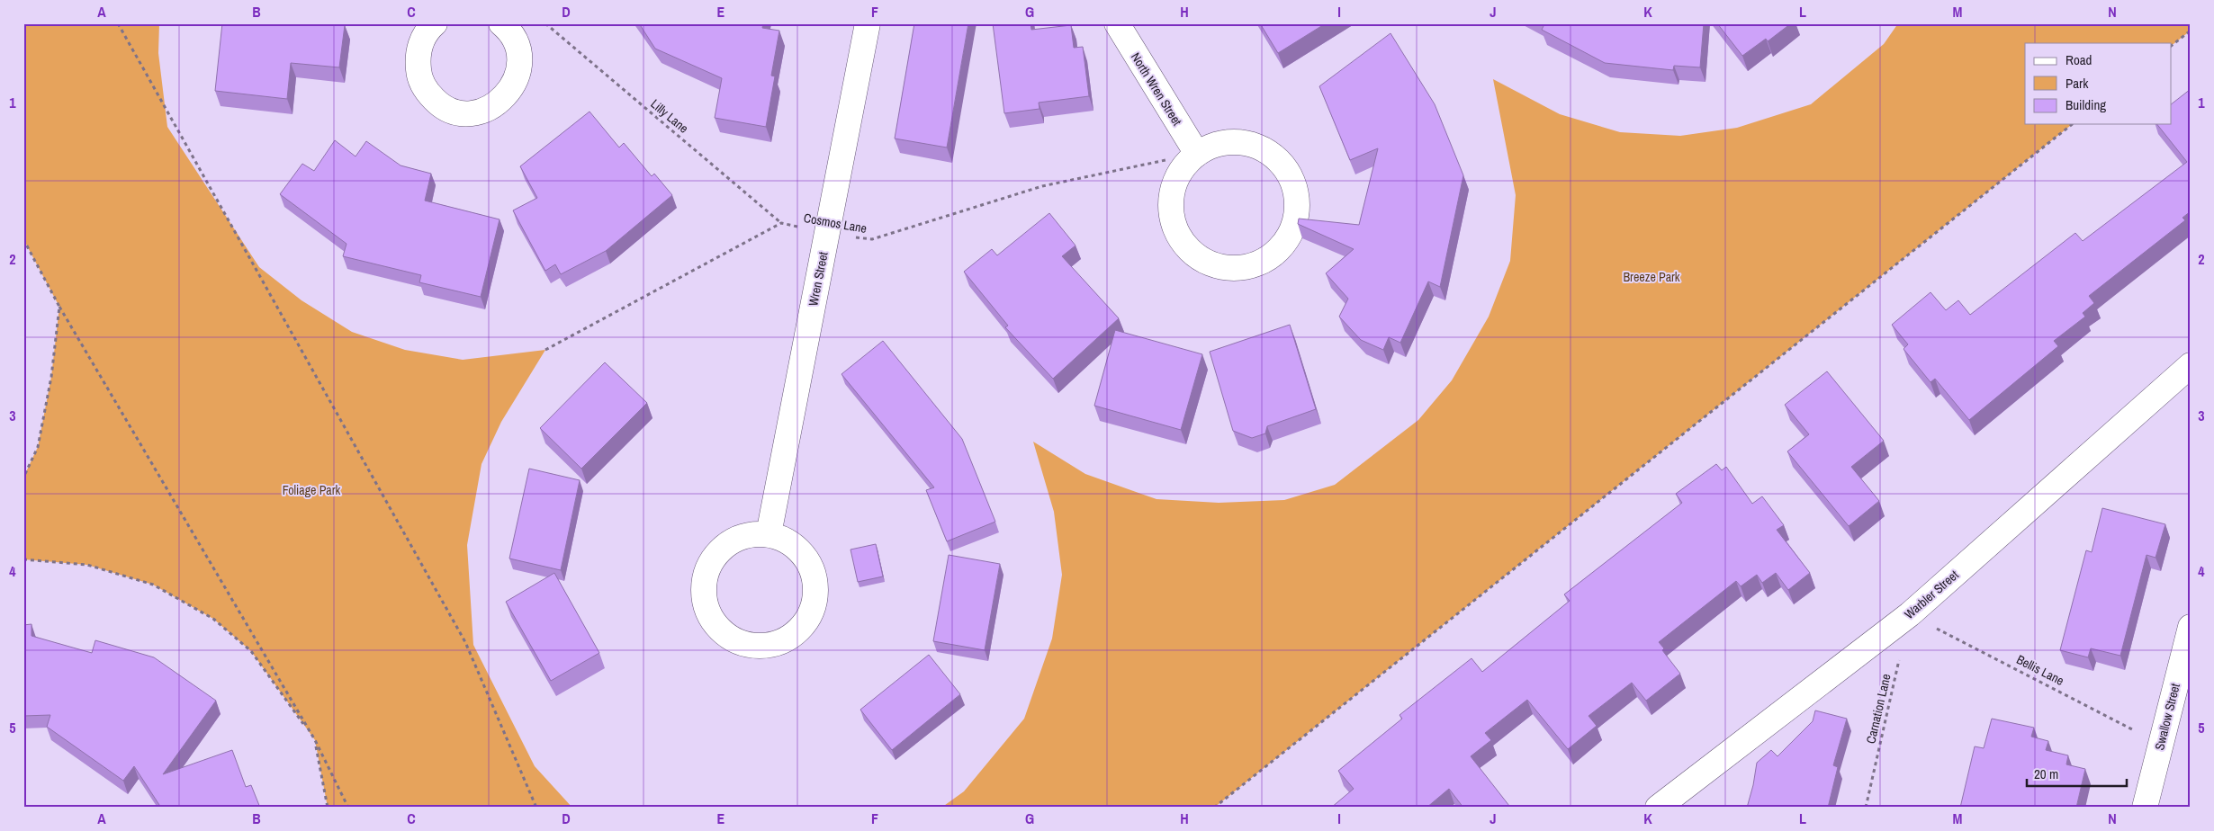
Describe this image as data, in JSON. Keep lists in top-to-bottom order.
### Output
{
  "streets": {
    "street": [
      "North Wren Street",
      "Wren Street",
      "Warbler Street",
      "Swallow Street"
    ],
    "path": [
      "Lilly Lane",
      "Cosmos Lane",
      "Bellis Lane",
      "Carnation Lane"
    ]
  },
  "crossings": [
    ["North Wren Street", "Cosmos Lane"],
    ["Lilly Lane", "Cosmos Lane"],
    ["Cosmos Lane", "Wren Street"],
    ["Warbler Street", "Bellis Lane"],
    ["Bellis Lane", "Swallow Street"]
  ],
  "parks": ["Breeze Park", "Foliage Park"],
  "legend": ["Road", "Park", "Building"],
  "scale_bar": "20 m",
  "grid": {
    "columns": [
      "A",
      "B",
      "C",
      "D",
      "E",
      "F",
      "G",
      "H",
      "I",
      "J",
      "K",
      "L",
      "M",
      "N"
    ],
    "rows": [
      "1",
      "2",
      "3",
      "4",
      "5"
    ]
  }
}
